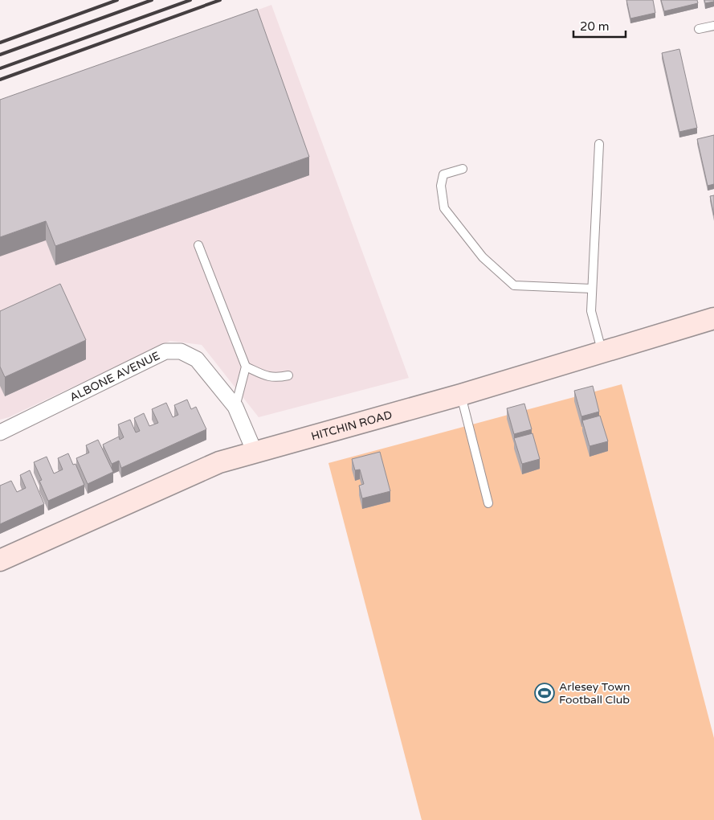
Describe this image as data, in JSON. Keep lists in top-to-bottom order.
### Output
{
  "streets": {
    "street": ["ALBONE AVENUE", "HITCHIN ROAD"]
  },
  "crossings": [
    ["ALBONE AVENUE", "HITCHIN ROAD"]
  ],
  "places": {
    "sports": ["Arlesey Town Football Club"]
  },
  "scale_bar": "20 m"
}
